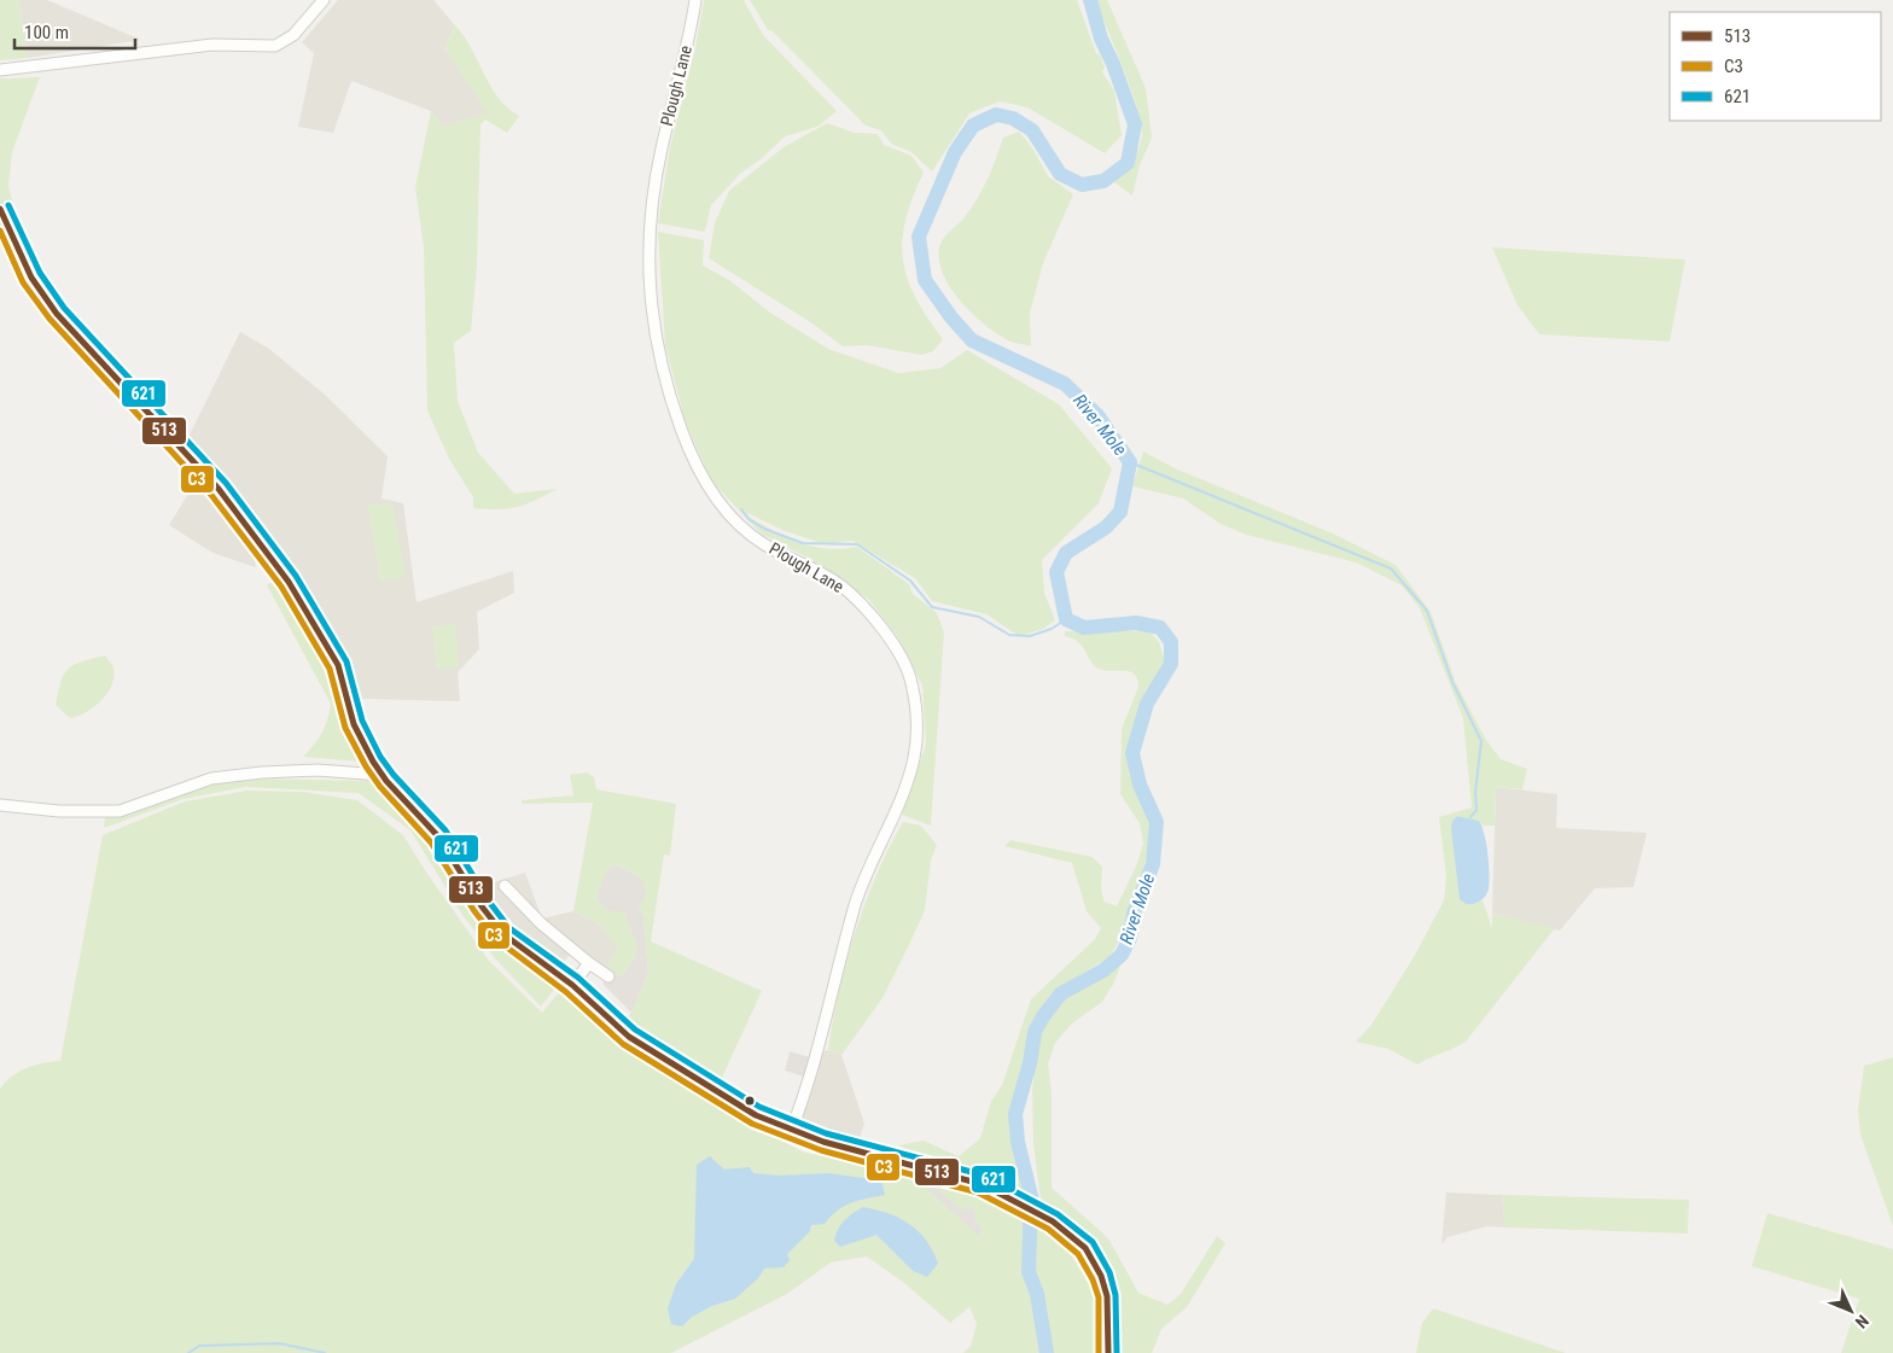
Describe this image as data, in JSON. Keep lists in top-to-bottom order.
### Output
{
  "streets": {
    "street": ["Plough Lane"]
  },
  "water": ["River Mole"],
  "lines": ["transit line 621", "transit line 513", "transit line C3"],
  "legend": ["513", "C3", "621"],
  "scale_bar": "100 m",
  "north": "bottom right"
}
